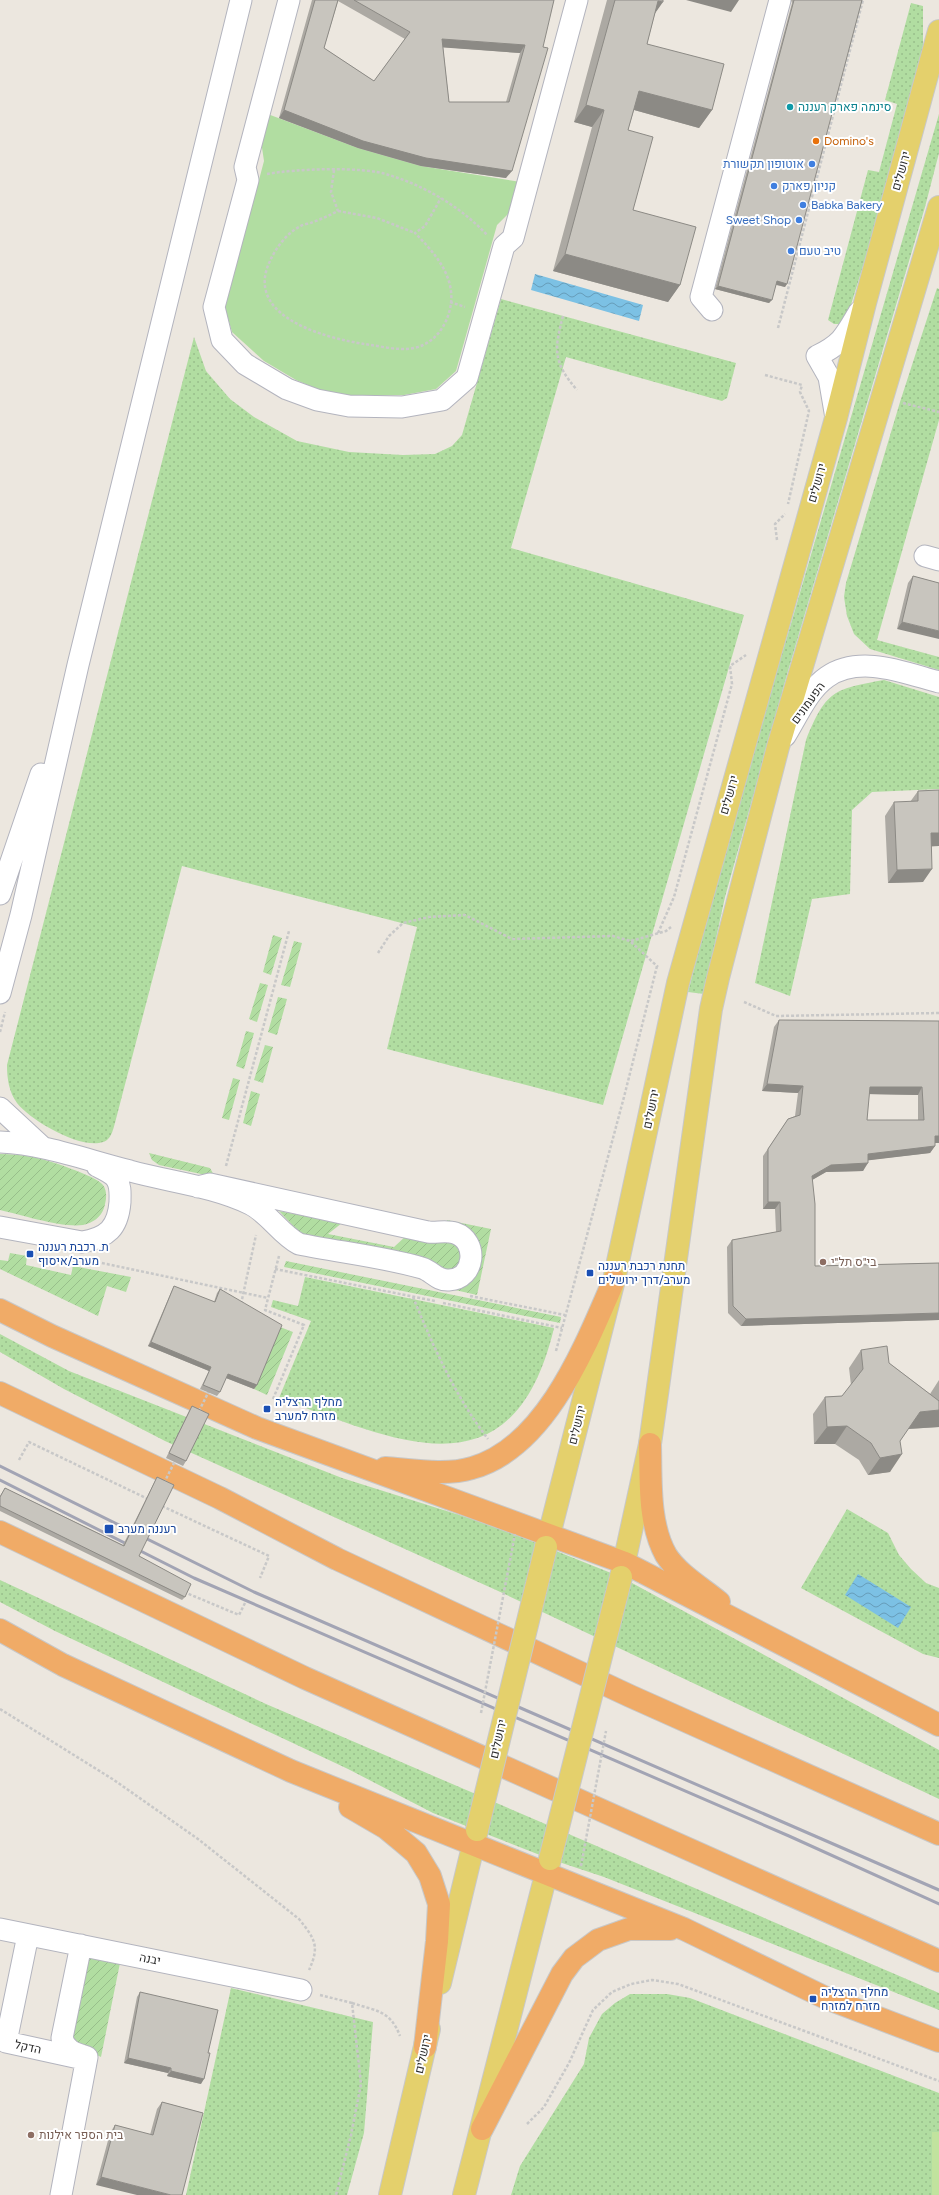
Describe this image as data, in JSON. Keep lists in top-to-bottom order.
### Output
{
  "streets": {
    "main road": ["ירושלים"],
    "street": ["הפעמונים", "יבנה", "הדקל"]
  },
  "crossings": [
    ["יבנה", "הדקל"]
  ],
  "places": {
    "other": [
      "סינמה פארק רעננה",
      "Domino's",
      "אוטופון תקשורת",
      "קניון פארק",
      "Babka Bakery",
      "Sweet Shop",
      "טיב טעם",
      "בי\"ס תל\"י",
      "בית הספר אילנות"
    ],
    "transit": [
      "ת. רכבת רעננה מערב/איסוף",
      "תחנת רכבת רעננה מערב/דרך ירושלים",
      "מחלף הרצליה מזרח למערב",
      "רעננה מערב",
      "מחלף הרצליה מזרח למזרח"
    ]
  }
}
